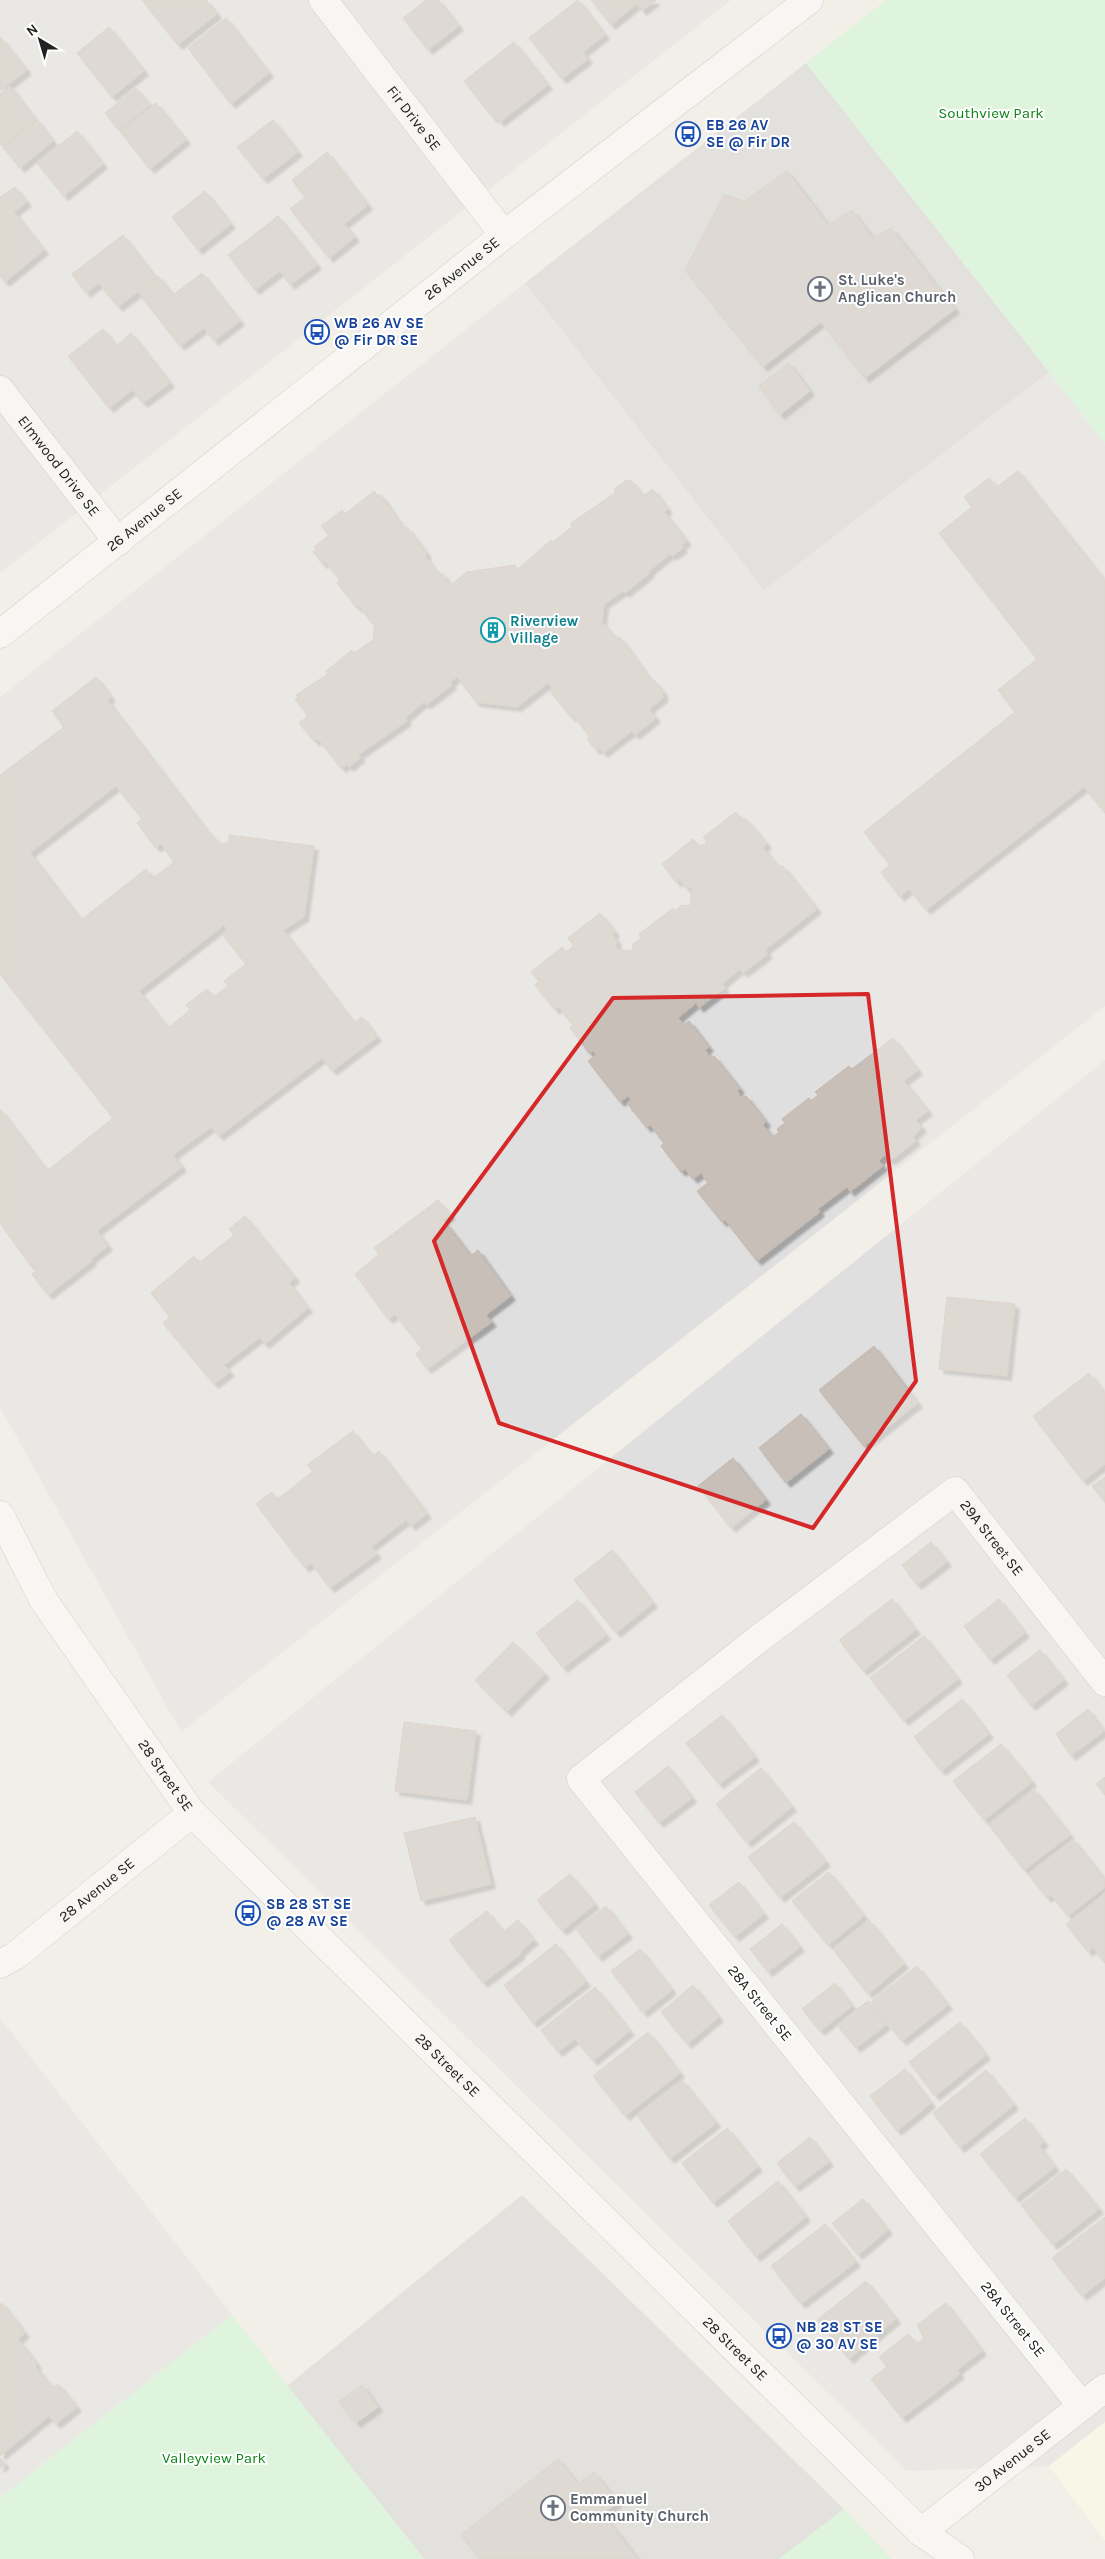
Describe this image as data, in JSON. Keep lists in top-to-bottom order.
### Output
{
  "streets": {
    "street": [
      "Fir Drive SE",
      "26 Avenue SE",
      "Elmwood Drive SE",
      "29A Street SE",
      "28 Street SE",
      "28 Avenue SE",
      "28A Street SE",
      "30 Avenue SE"
    ]
  },
  "crossings": [
    ["Fir Drive SE", "26 Avenue SE"],
    ["26 Avenue SE", "Elmwood Drive SE"],
    ["29A Street SE", "28A Street SE"],
    ["28 Street SE", "28 Avenue SE"],
    ["28 Street SE", "30 Avenue SE"],
    ["28A Street SE", "30 Avenue SE"]
  ],
  "parks": ["Southview Park", "Valleyview Park"],
  "places": {
    "bus stop": [
      "EB 26 AV SE @ Fir DR",
      "WB 26 AV SE @ Fir DR SE",
      "SB 28 ST SE @ 28 AV SE",
      "NB 28 ST SE @ 30 AV SE"
    ],
    "church": ["St. Luke's Anglican Church", "Emmanuel Community Church"],
    "building": ["Riverview Village"]
  },
  "north": "top left"
}
